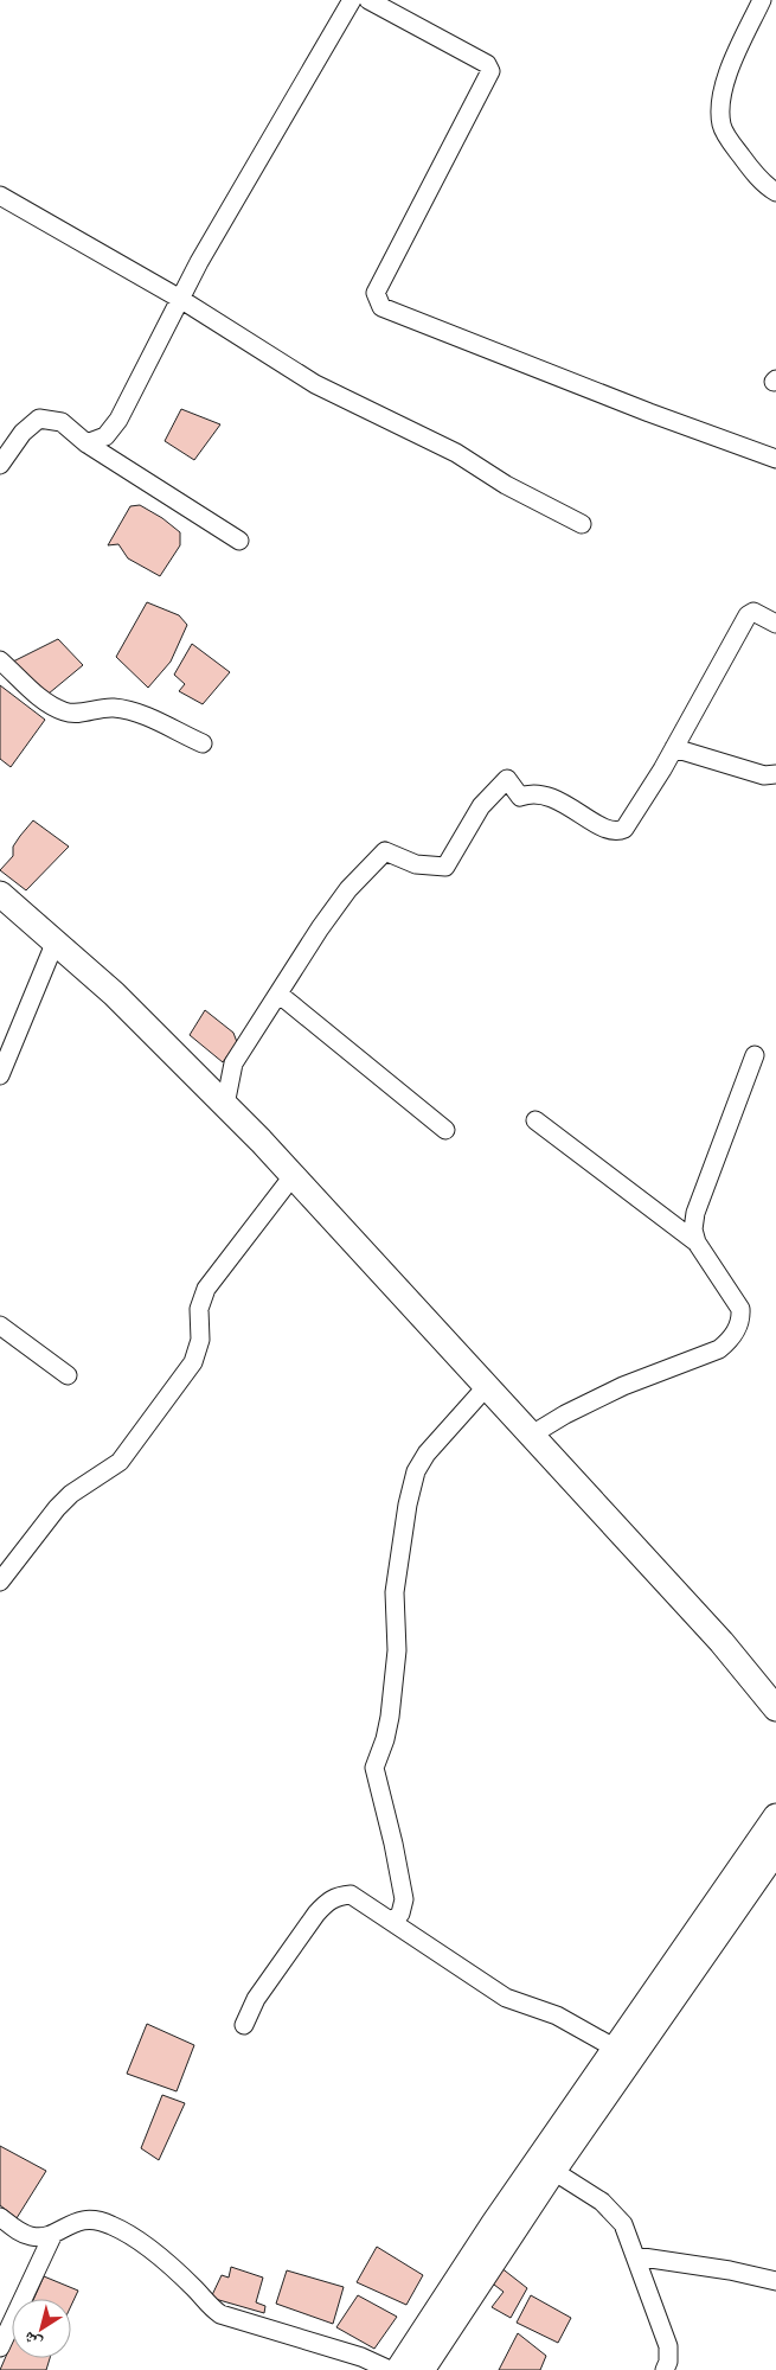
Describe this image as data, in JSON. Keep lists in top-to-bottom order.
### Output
{
  "north": "bottom left"
}
